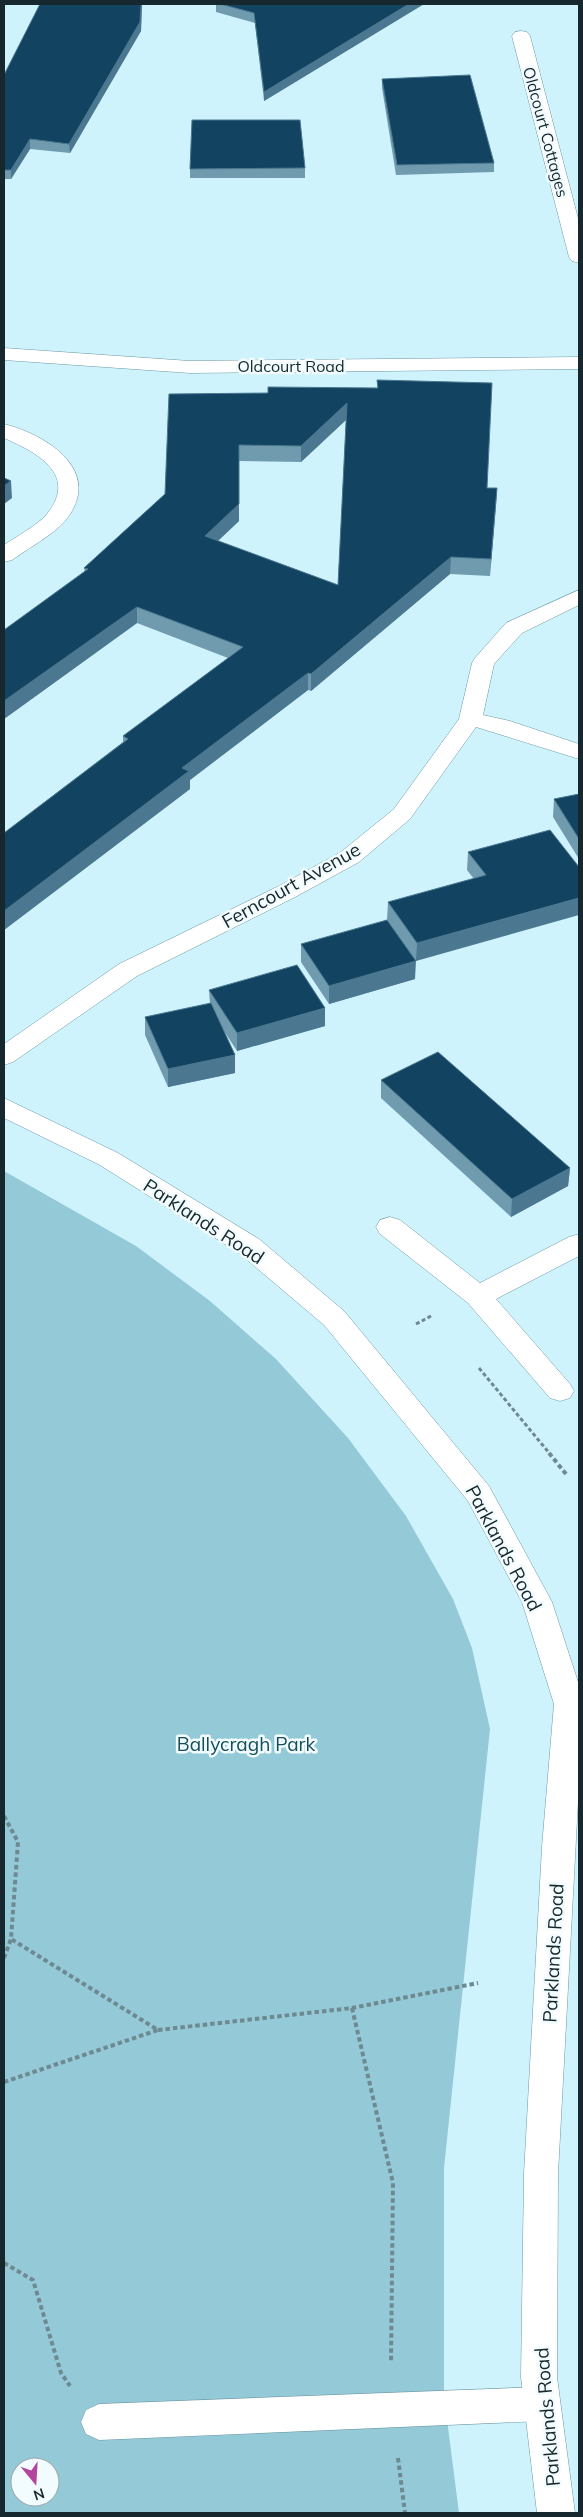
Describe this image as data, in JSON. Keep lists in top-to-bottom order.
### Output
{
  "streets": {
    "street": [
      "Oldcourt Cottages",
      "Oldcourt Road",
      "Ferncourt Avenue",
      "Parklands Road"
    ]
  },
  "parks": ["Ballycragh Park"],
  "north": "bottom"
}
